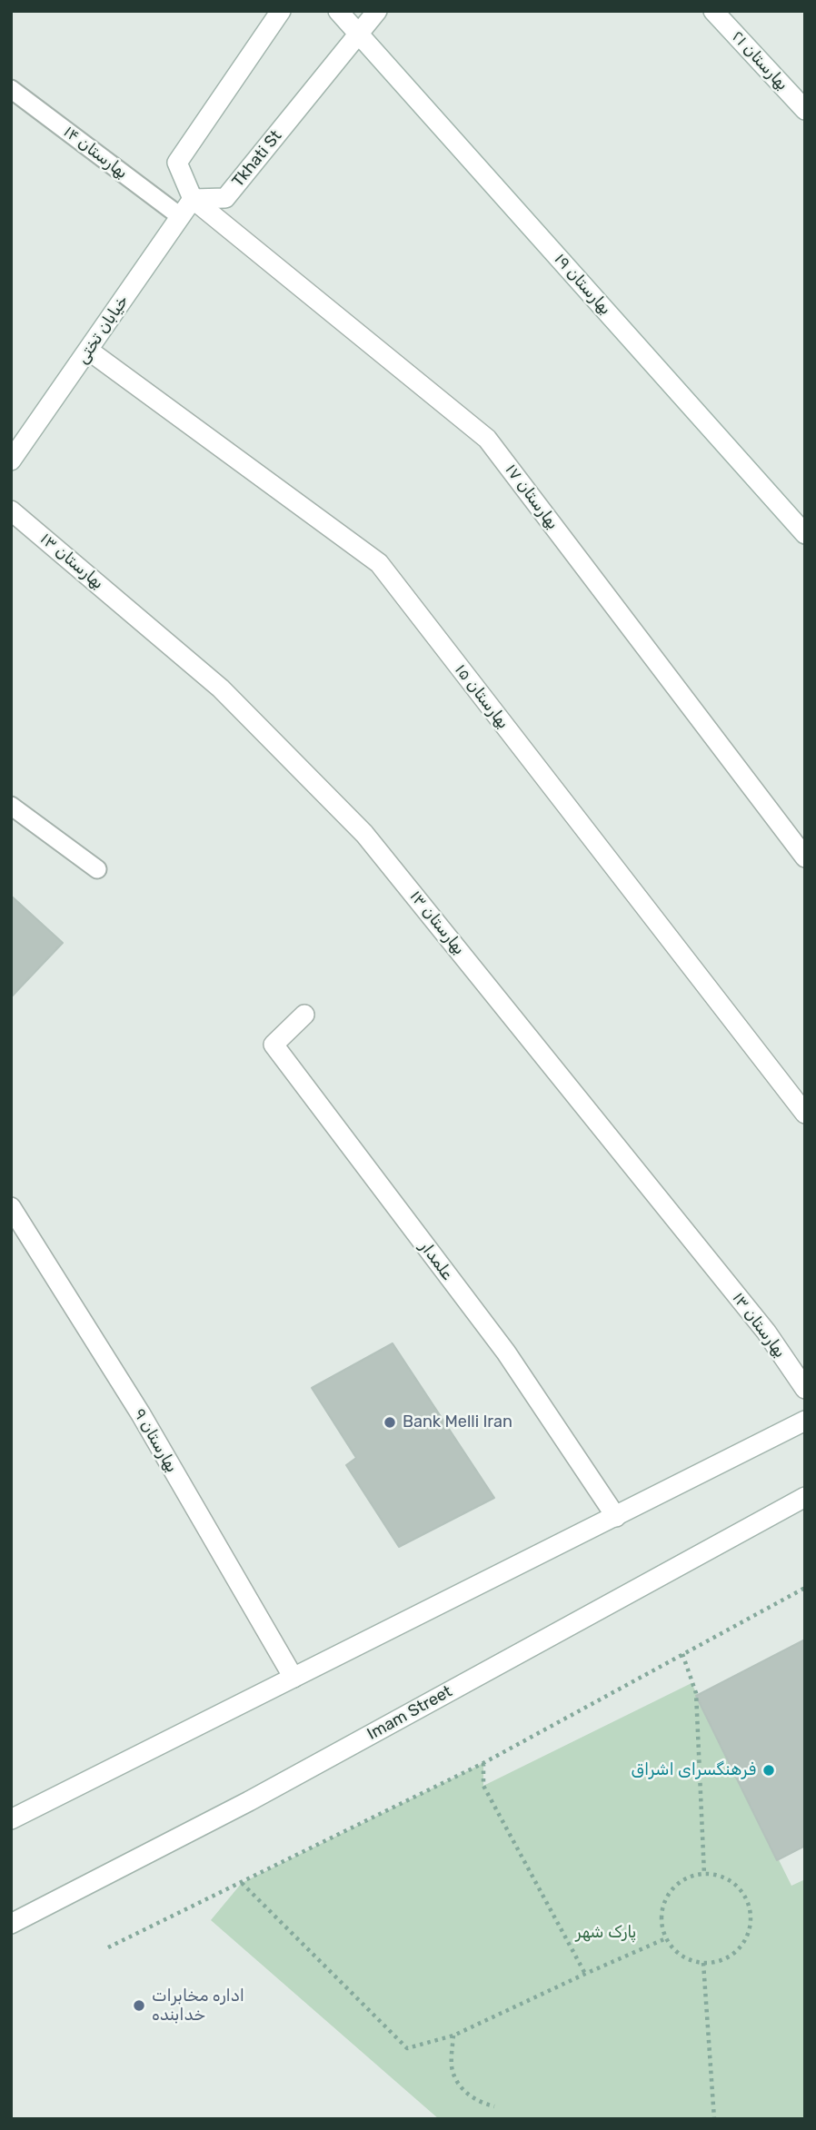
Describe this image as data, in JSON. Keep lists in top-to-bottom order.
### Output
{
  "streets": {
    "street": [
      "بهارستان ۲۱",
      "Tkhati St",
      "بهارستان ۱۹",
      "خیابان تختی",
      "بهارستان ۱۷",
      "بهارستان ۱۳",
      "بهارستان ۱۵",
      "علمدار",
      "بهارستان ۹",
      "Imam Street"
    ],
    "lane": ["بهارستان ۱۴"]
  },
  "crossings": [
    ["بهارستان ۱۴", "خیابان تختی"],
    ["Tkhati St", "بهارستان ۱۹"],
    ["Tkhati St", "خیابان تختی"],
    ["Tkhati St", "بهارستان ۱۷"],
    ["خیابان تختی", "بهارستان ۱۷"],
    ["خیابان تختی", "بهارستان ۱۵"]
  ],
  "parks": ["پارک شهر"],
  "places": ["Bank Melli Iran", "فرهنگسرای اشراق", "اداره مخابرات خدابنده"]
}
